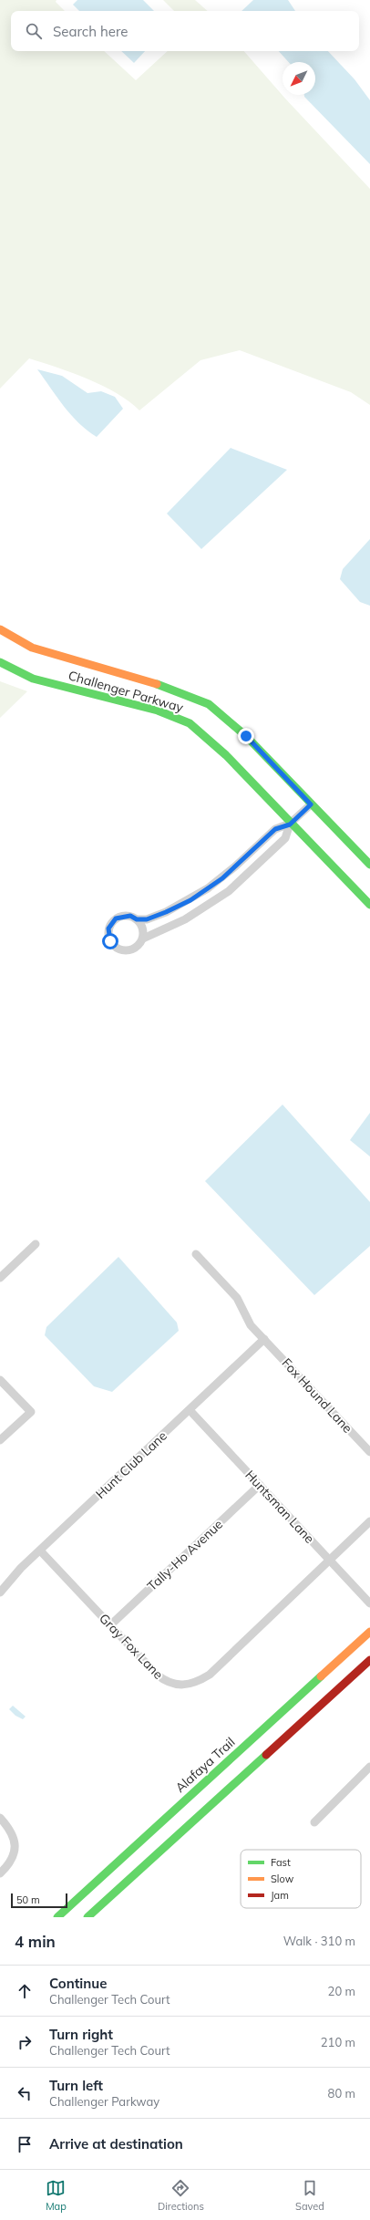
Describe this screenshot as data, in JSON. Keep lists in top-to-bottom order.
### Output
{
  "streets": {
    "main road": ["Challenger Parkway", "Alafaya Trail"],
    "street": [
      "Fox Hound Lane",
      "Hunt Club Lane",
      "Huntsman Lane",
      "Tally-Ho Avenue",
      "Gray Fox Lane"
    ]
  },
  "crossings": [
    ["Fox Hound Lane", "Hunt Club Lane"],
    ["Hunt Club Lane", "Huntsman Lane"],
    ["Hunt Club Lane", "Gray Fox Lane"],
    ["Huntsman Lane", "Tally-Ho Avenue"],
    ["Huntsman Lane", "Gray Fox Lane"],
    ["Tally-Ho Avenue", "Gray Fox Lane"]
  ],
  "legend": ["Fast", "Slow", "Jam"],
  "scale_bar": "50 m",
  "north": "bottom left",
  "page": {
    "search": "Search here",
    "scale": "50 m",
    "heading": ["4 min", "Walk · 310 m"],
    "list": [
      ["Continue", "Challenger Tech Court", "20 m"],
      ["Turn right", "Challenger Tech Court", "210 m"],
      ["Turn left", "Challenger Parkway", "80 m"],
      "Arrive at destination"
    ],
    "nav": ["Map", "Directions", "Saved"]
  }
}
